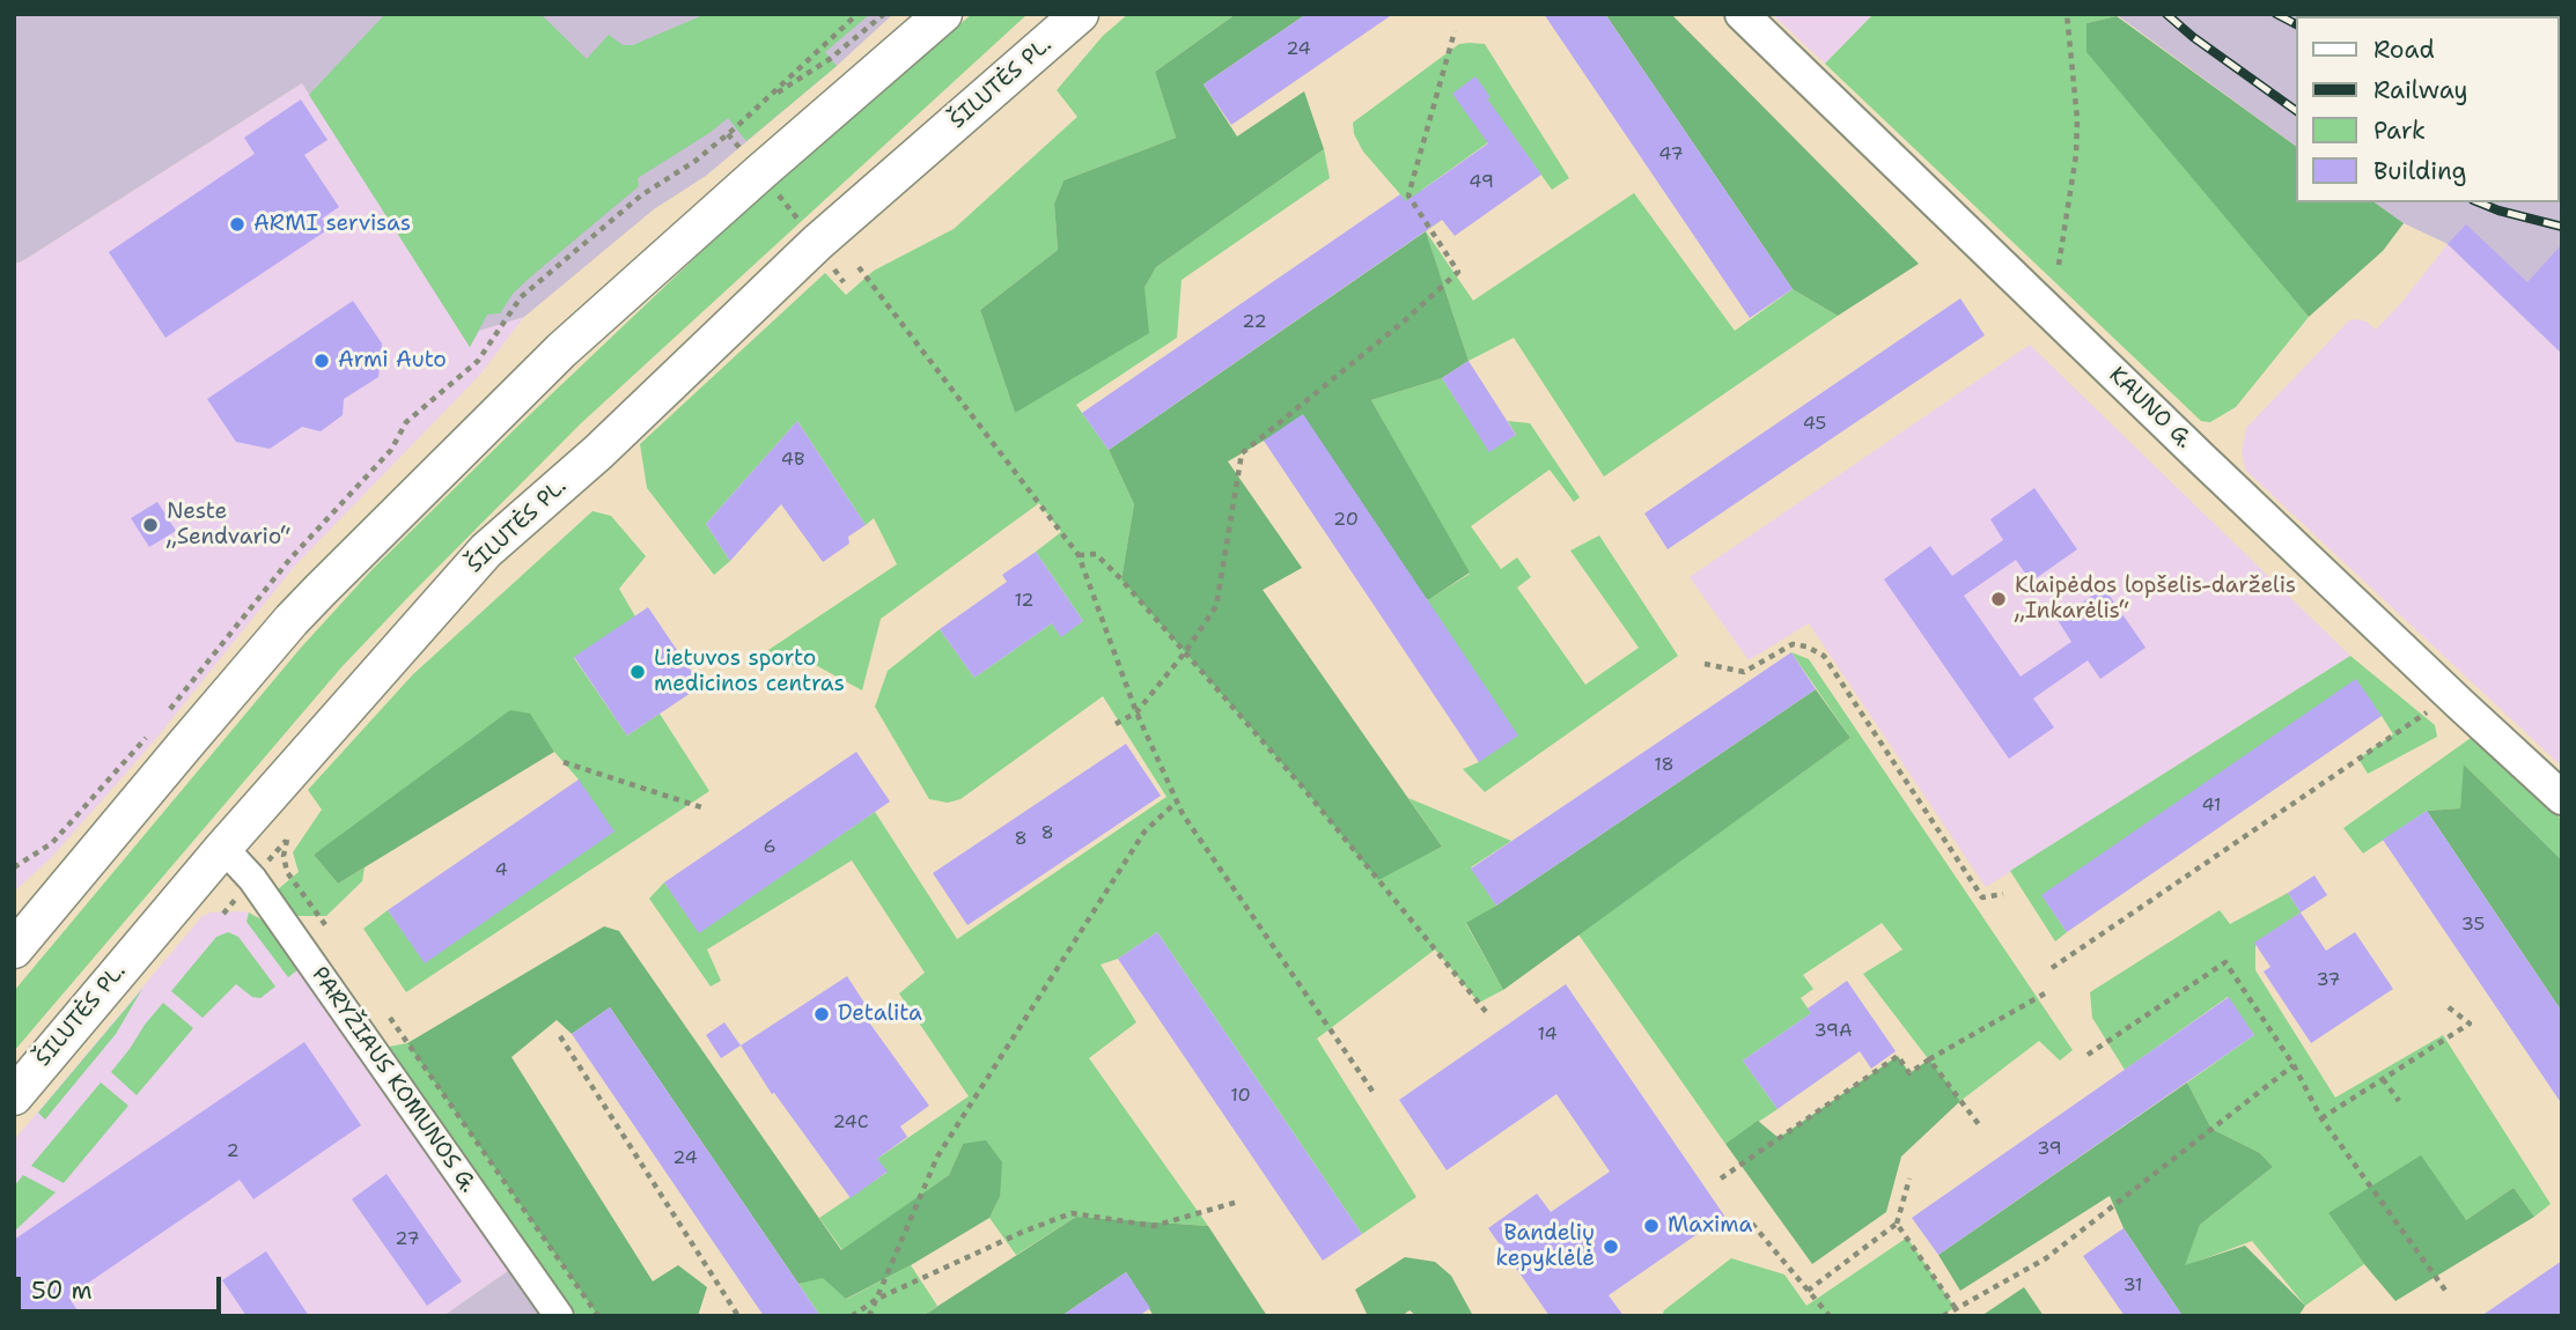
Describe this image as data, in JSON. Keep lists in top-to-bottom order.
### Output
{
  "streets": {
    "main road": ["ŠILUTĖS PL.", "KAUNO G."],
    "street": ["PARYŽIAUS KOMUNOS G."]
  },
  "crossings": [
    ["ŠILUTĖS PL.", "PARYŽIAUS KOMUNOS G."]
  ],
  "places": [
    "ARMI servisas",
    "Armi Auto",
    "Neste „Sendvario“",
    "Klaipėdos lopšelis-darželis „Inkarėlis“",
    "Lietuvos sporto medicinos centras",
    "Detalita",
    "Maxima",
    "Bandelių kepyklėlė"
  ],
  "house_numbers": [
    "24",
    "47",
    "49",
    "22",
    "45",
    "4B",
    "20",
    "12",
    "18",
    "41",
    "8",
    "8",
    "6",
    "4",
    "35",
    "37",
    "39A",
    "14",
    "10",
    "24C",
    "39",
    "2",
    "24",
    "27",
    "31"
  ],
  "legend": [
    "Road",
    "Railway",
    "Park",
    "Building"
  ],
  "scale_bar": "50 m"
}
